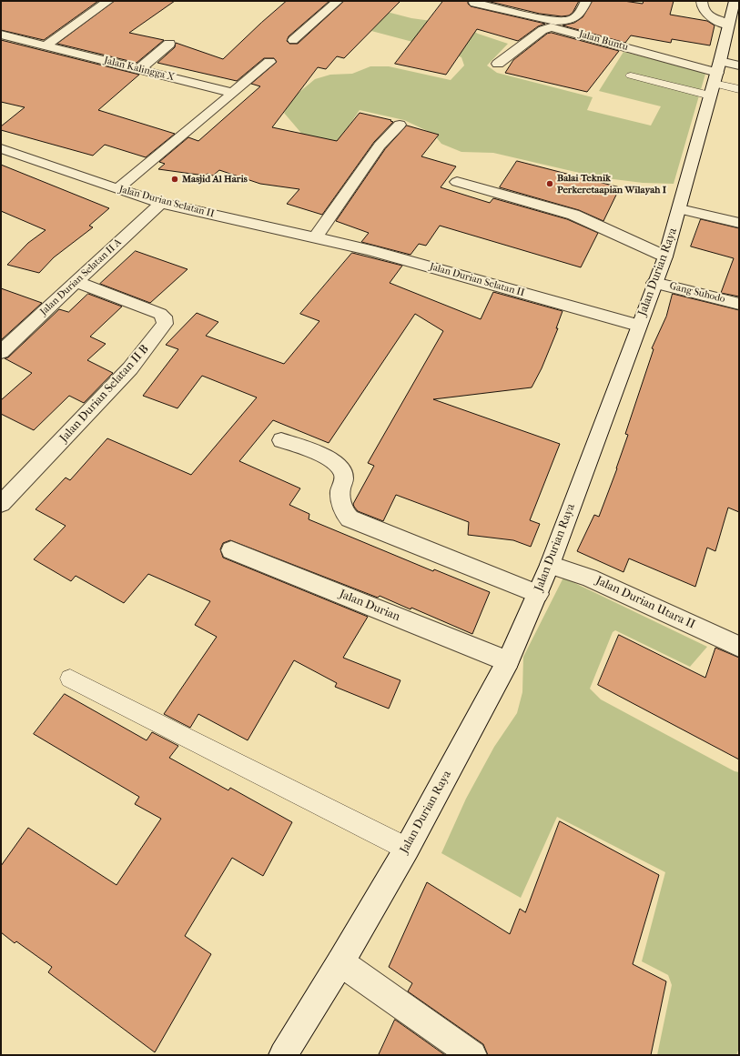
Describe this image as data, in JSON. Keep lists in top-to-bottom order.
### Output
{
  "streets": {
    "street": [
      "Jalan Buntu",
      "Jalan Kalingga X",
      "Jalan Durian Selatan II",
      "Jalan Durian Raya",
      "Jalan Durian Selatan II A",
      "Gang Suhodo",
      "Jalan Durian Selatan II B",
      "Jalan Durian Utara II",
      "Jalan Durian"
    ]
  },
  "crossings": [
    ["Jalan Buntu", "Jalan Durian Raya"],
    ["Jalan Durian Selatan II", "Jalan Durian Raya"],
    ["Jalan Durian Selatan II", "Jalan Durian Selatan II A"],
    ["Jalan Durian Raya", "Gang Suhodo"],
    ["Jalan Durian Raya", "Jalan Durian Utara II"],
    ["Jalan Durian Raya", "Jalan Durian"],
    ["Jalan Durian Selatan II A", "Jalan Durian Selatan II B"]
  ],
  "places": ["Masjid Al Haris", "Balai Teknik Perkeretaapian Wilayah I"]
}
